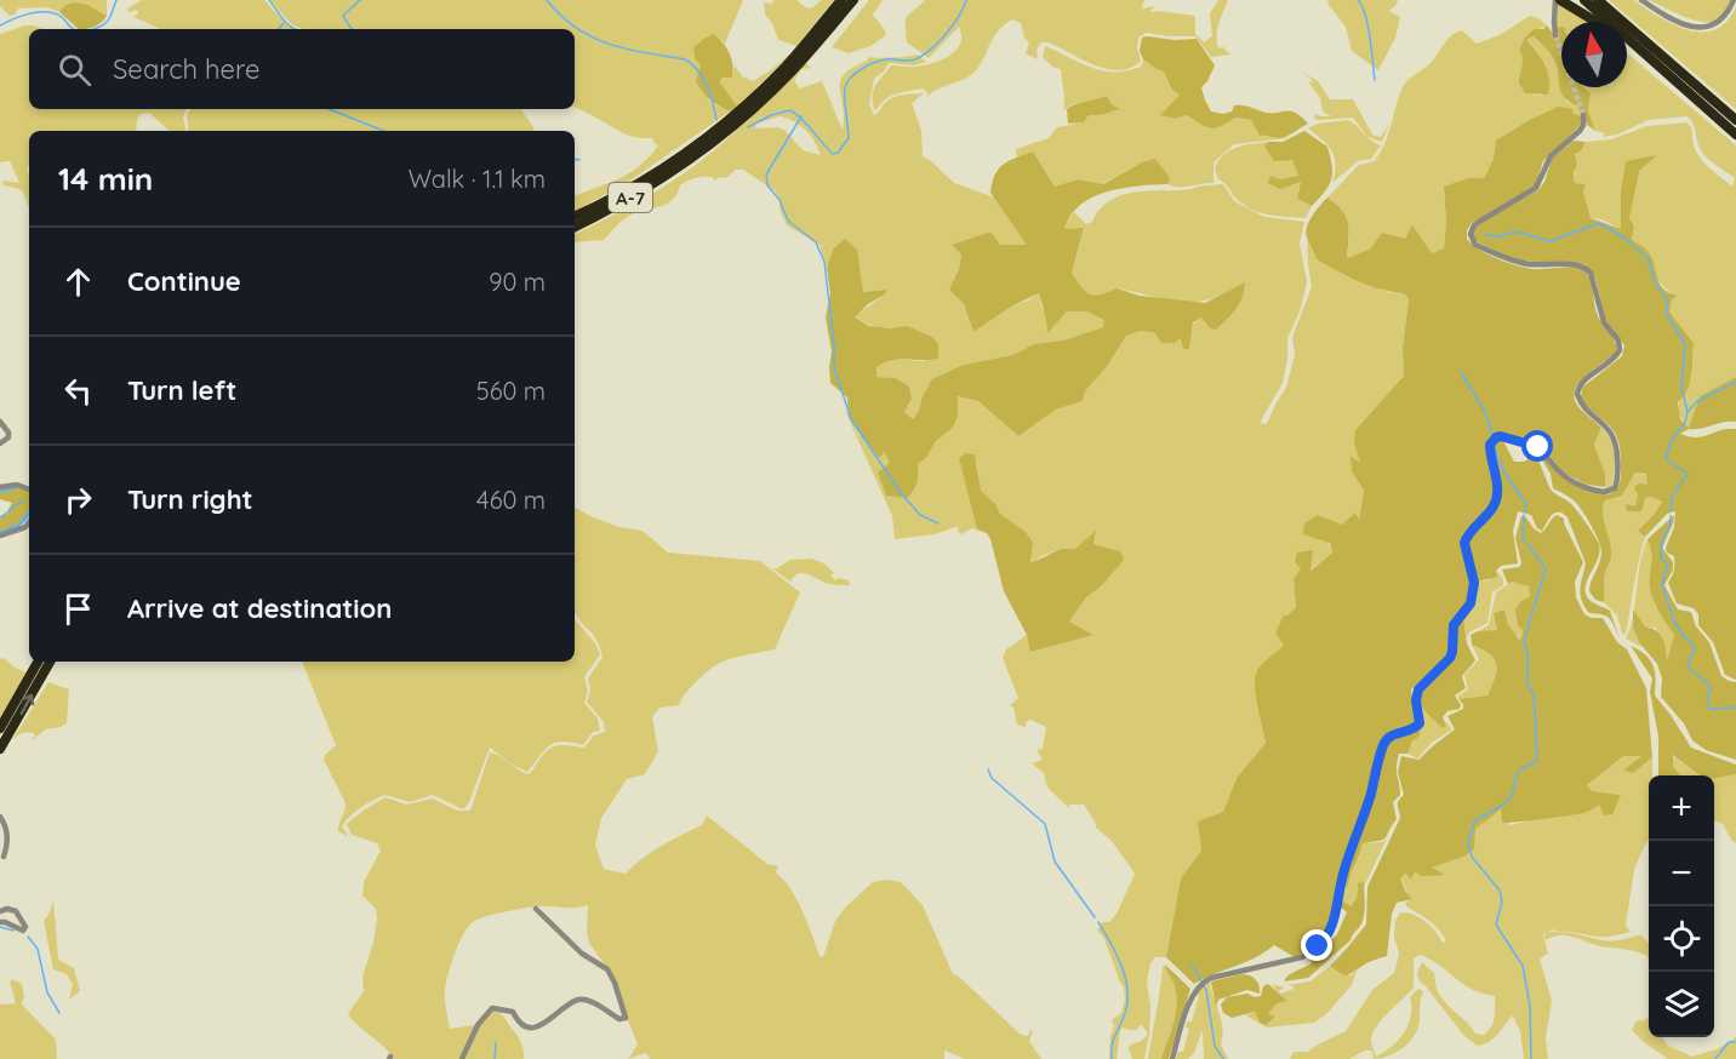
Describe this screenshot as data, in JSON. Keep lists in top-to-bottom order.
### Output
{
  "streets": {
    "highway": ["A-7"]
  },
  "north": "top",
  "page": {
    "search": "Search here",
    "heading": ["14 min", "Walk · 1.1 km"],
    "list": [
      ["Continue", "90 m"],
      ["Turn left", "560 m"],
      ["Turn right", "460 m"],
      "Arrive at destination"
    ],
    "map_buttons": ["+", "−"]
  }
}
